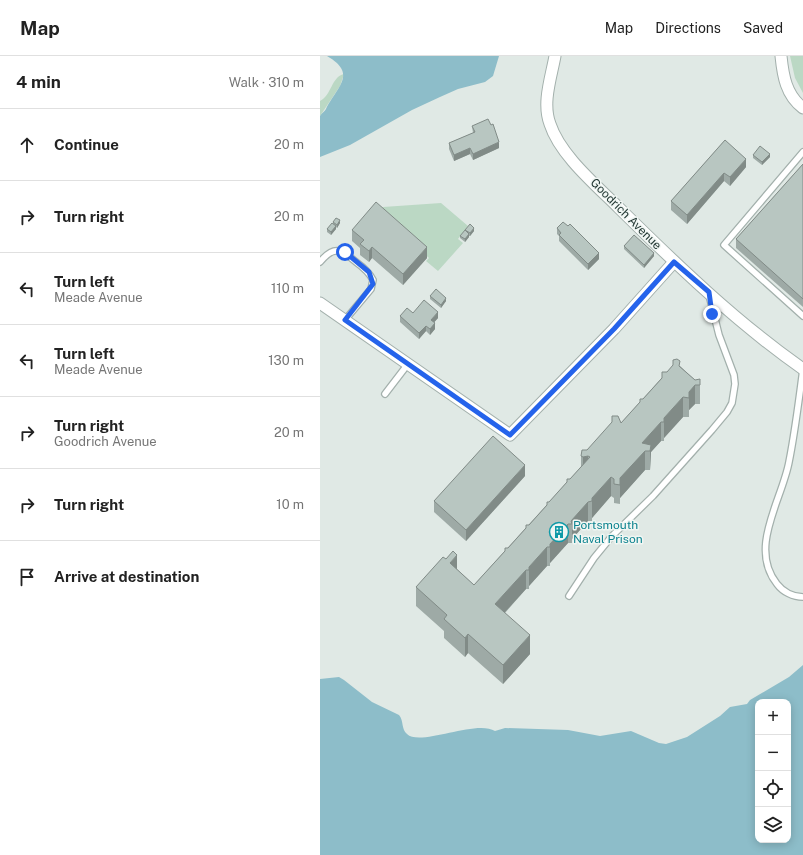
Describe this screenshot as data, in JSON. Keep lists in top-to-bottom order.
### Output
{
  "streets": {
    "street": ["Goodrich Avenue"]
  },
  "places": {
    "building": ["Portsmouth Naval Prison"]
  },
  "page": {
    "header": "Map",
    "nav": ["Map", "Directions", "Saved"],
    "heading": ["4 min", "Walk · 310 m"],
    "list": [
      ["Continue", "20 m"],
      ["Turn right", "20 m"],
      ["Turn left", "Meade Avenue", "110 m"],
      ["Turn left", "Meade Avenue", "130 m"],
      ["Turn right", "Goodrich Avenue", "20 m"],
      ["Turn right", "10 m"],
      "Arrive at destination"
    ],
    "map_buttons": ["+", "−"]
  }
}
